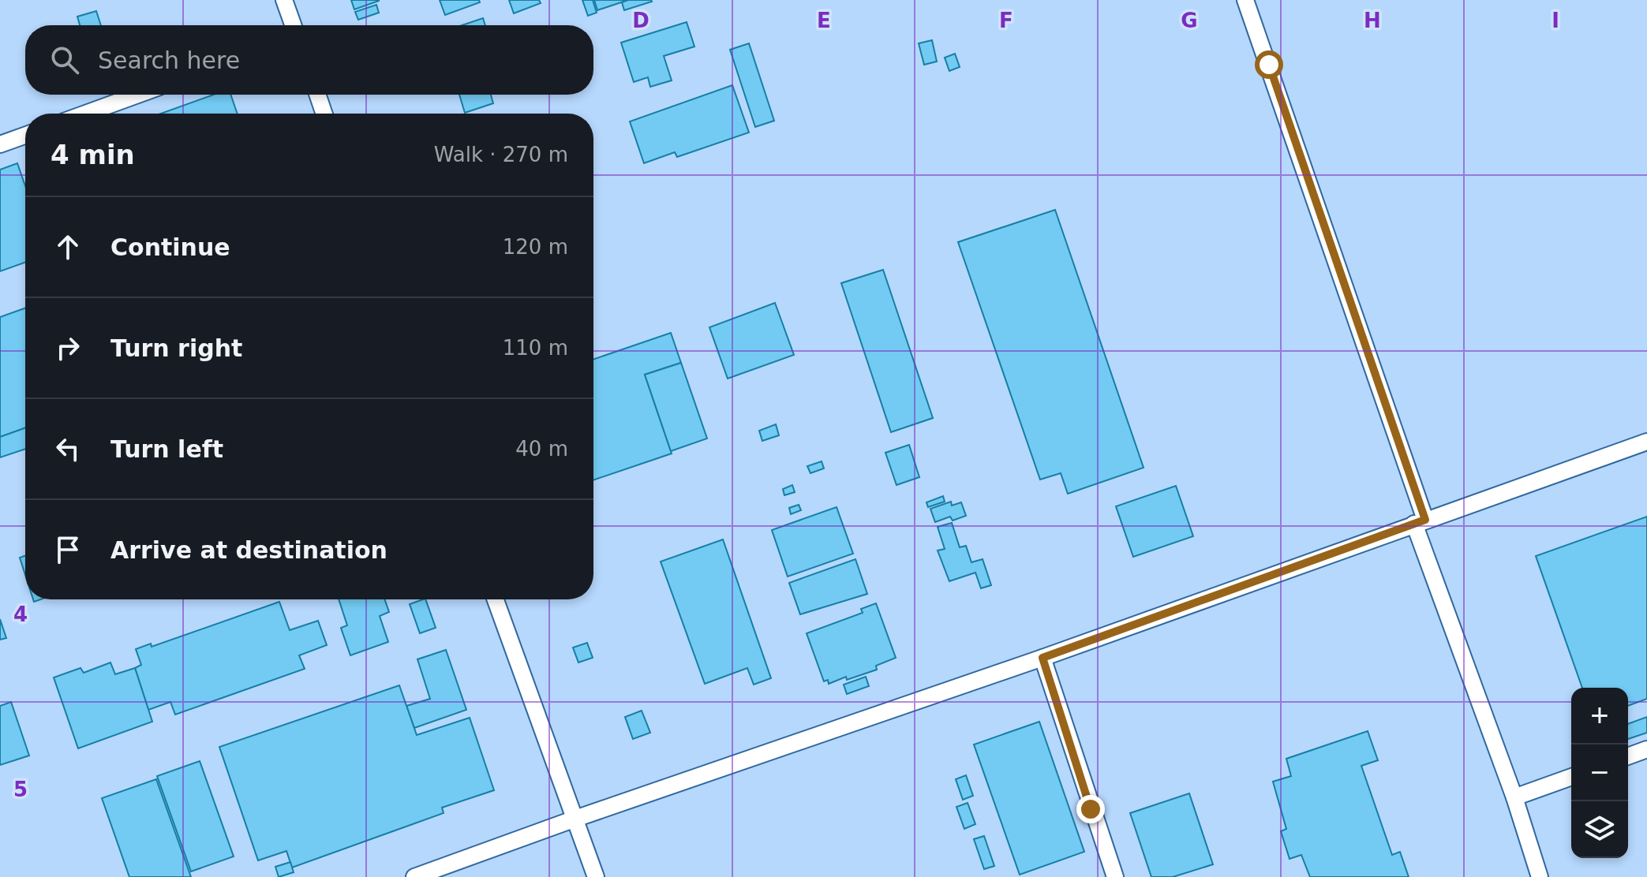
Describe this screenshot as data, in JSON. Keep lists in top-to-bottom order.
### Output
{
  "page": {
    "search": "Search here",
    "heading": ["4 min", "Walk · 270 m"],
    "list": [
      ["Continue", "120 m"],
      ["Turn right", "110 m"],
      ["Turn left", "40 m"],
      "Arrive at destination"
    ],
    "map_buttons": ["+", "−"]
  },
  "grid": {
    "columns": [
      "D",
      "E",
      "F",
      "G",
      "H",
      "I"
    ],
    "rows": ["4", "5"]
  }
}
